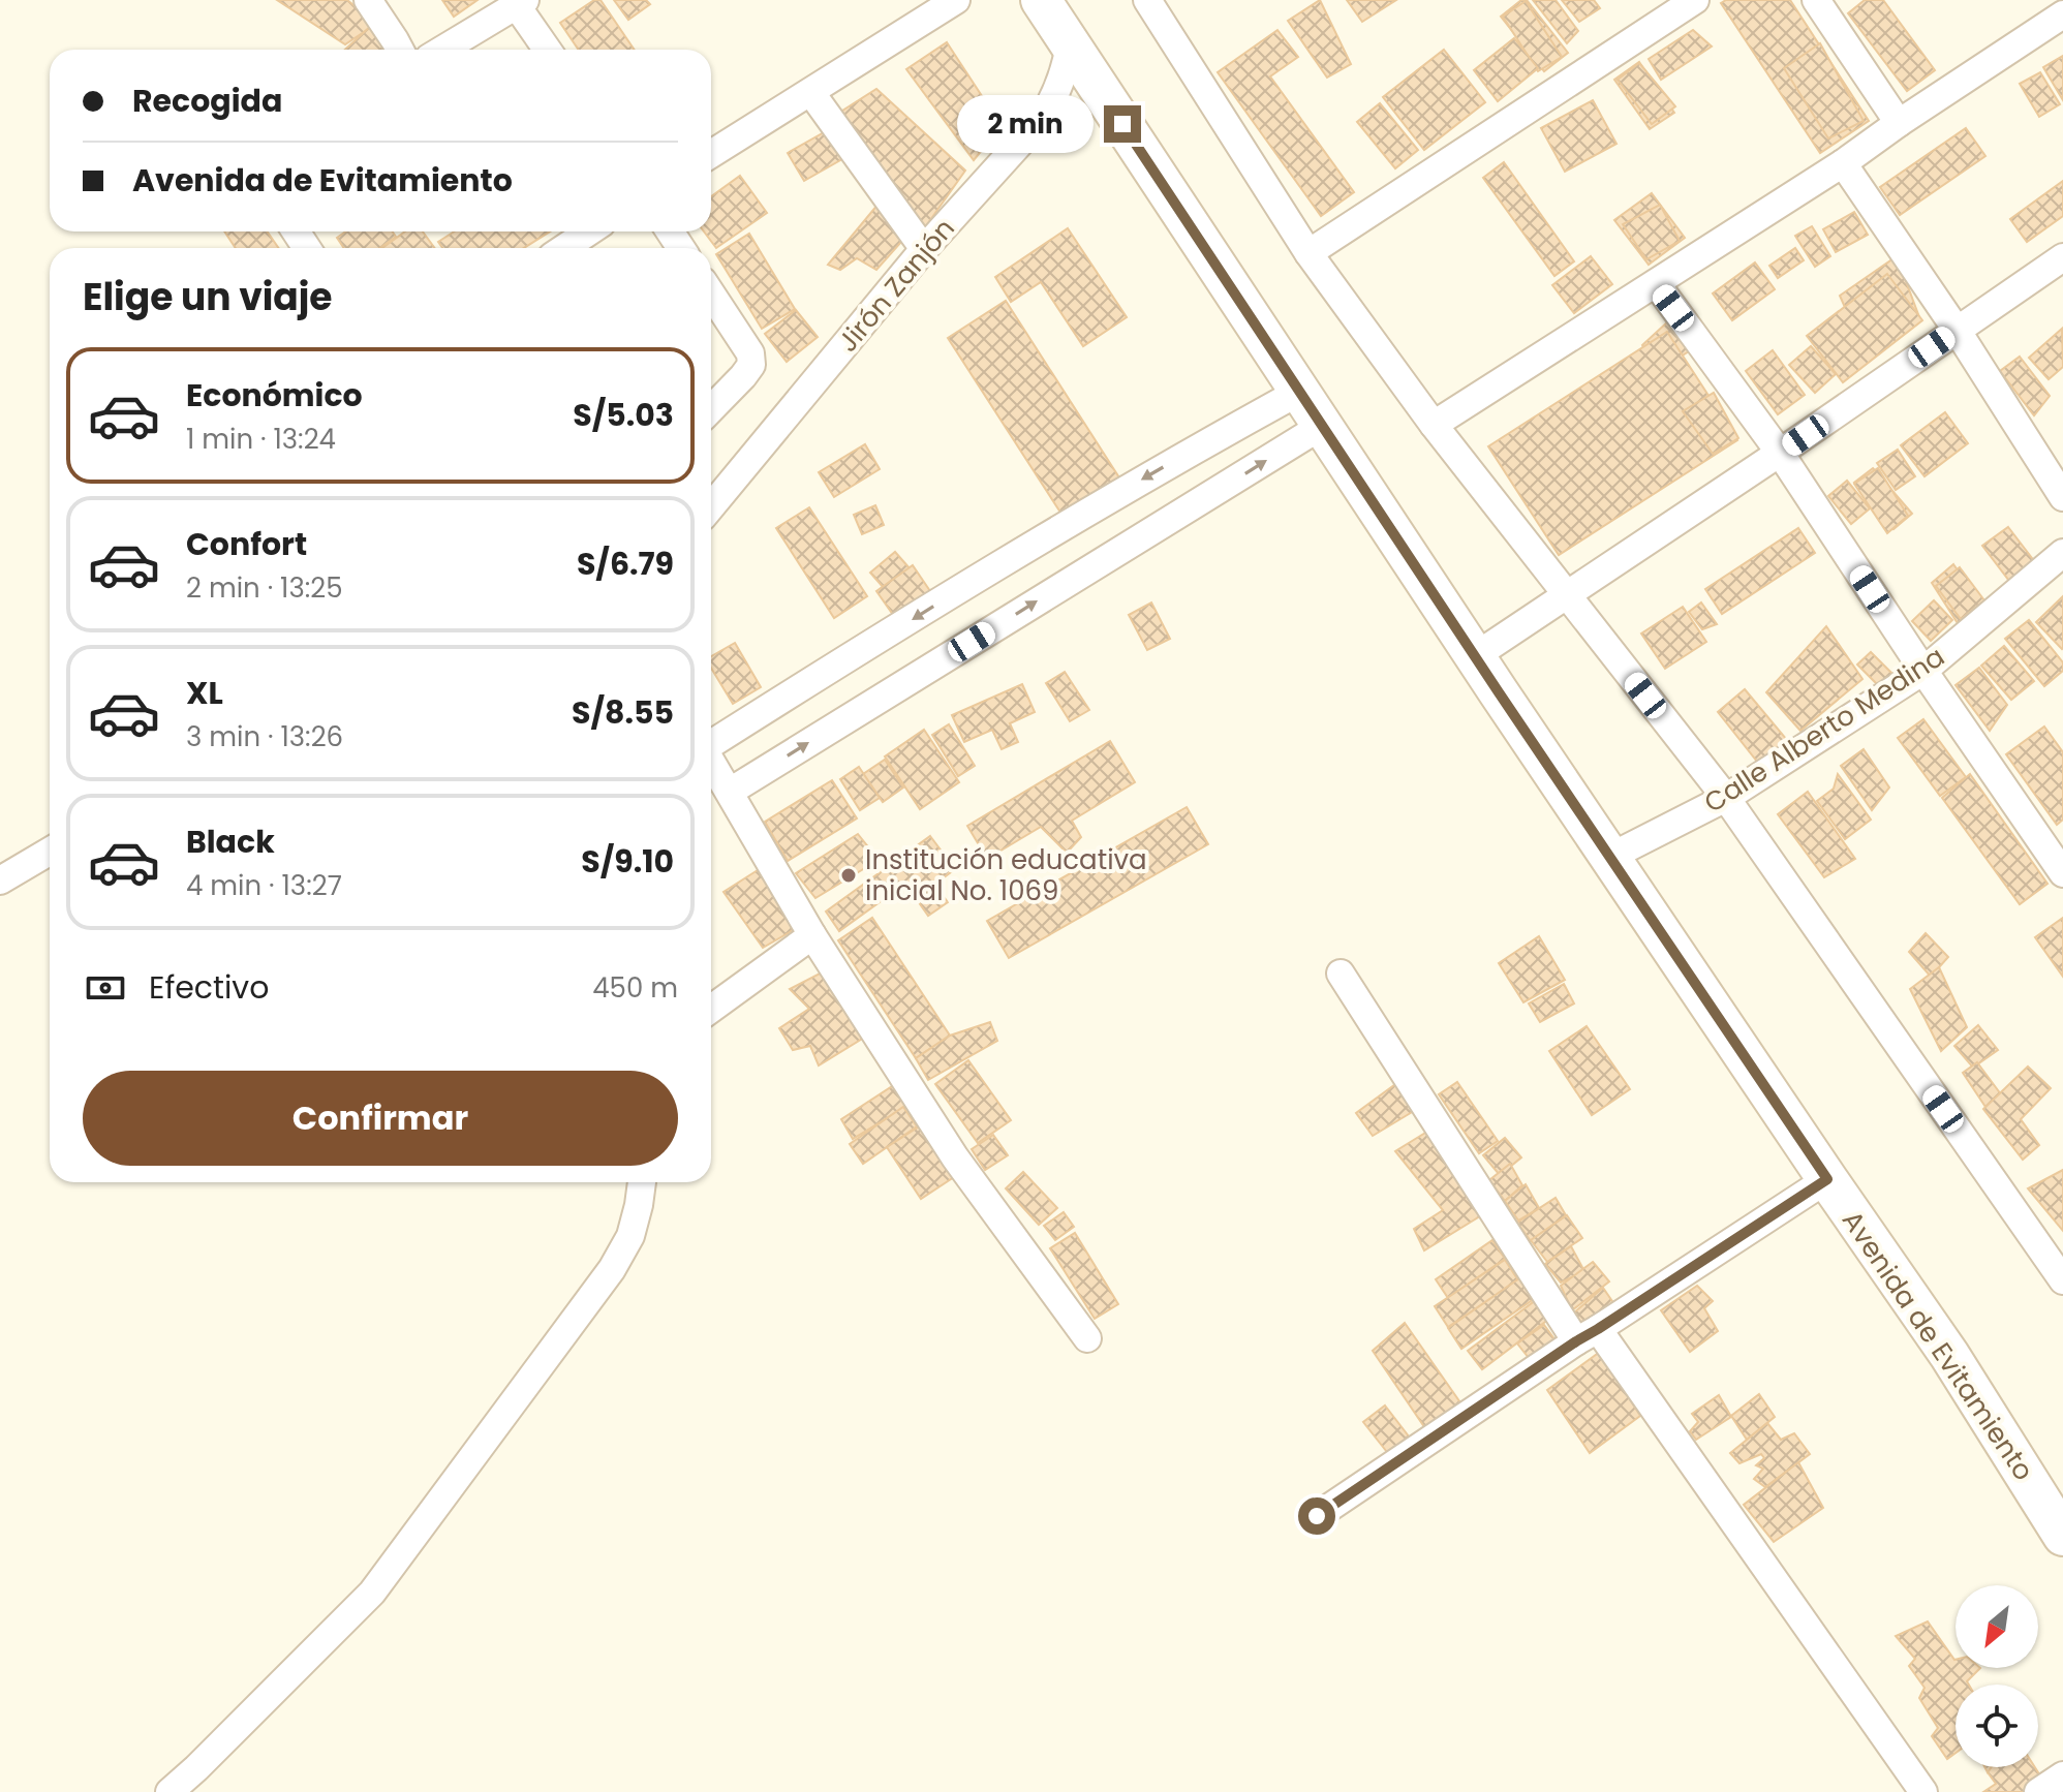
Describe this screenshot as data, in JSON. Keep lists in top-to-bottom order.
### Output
{
  "streets": {
    "street": ["Jirón Zanjón", "Calle Alberto Medina", "Avenida de Evitamiento"]
  },
  "crossings": [
    ["Jirón Zanjón", "Avenida de Evitamiento"],
    ["Calle Alberto Medina", "Avenida de Evitamiento"]
  ],
  "places": ["Institución educativa inicial No. 1069"],
  "north": "bottom left",
  "page": {
    "banner": ["Recogida", "Avenida de Evitamiento"],
    "bubble": "2 min",
    "heading": "Elige un viaje",
    "list": [
      {
        "name": "Económico",
        "note": "1 min · 13:24",
        "value": "S/5.03"
      },
      {
        "name": "Confort",
        "note": "2 min · 13:25",
        "value": "S/6.79"
      },
      {
        "name": "XL",
        "note": "3 min · 13:26",
        "value": "S/8.55"
      },
      {
        "name": "Black",
        "note": "4 min · 13:27",
        "value": "S/9.10"
      }
    ],
    "pay": ["Efectivo", "450 m"],
    "buttons": "Confirmar"
  }
}
